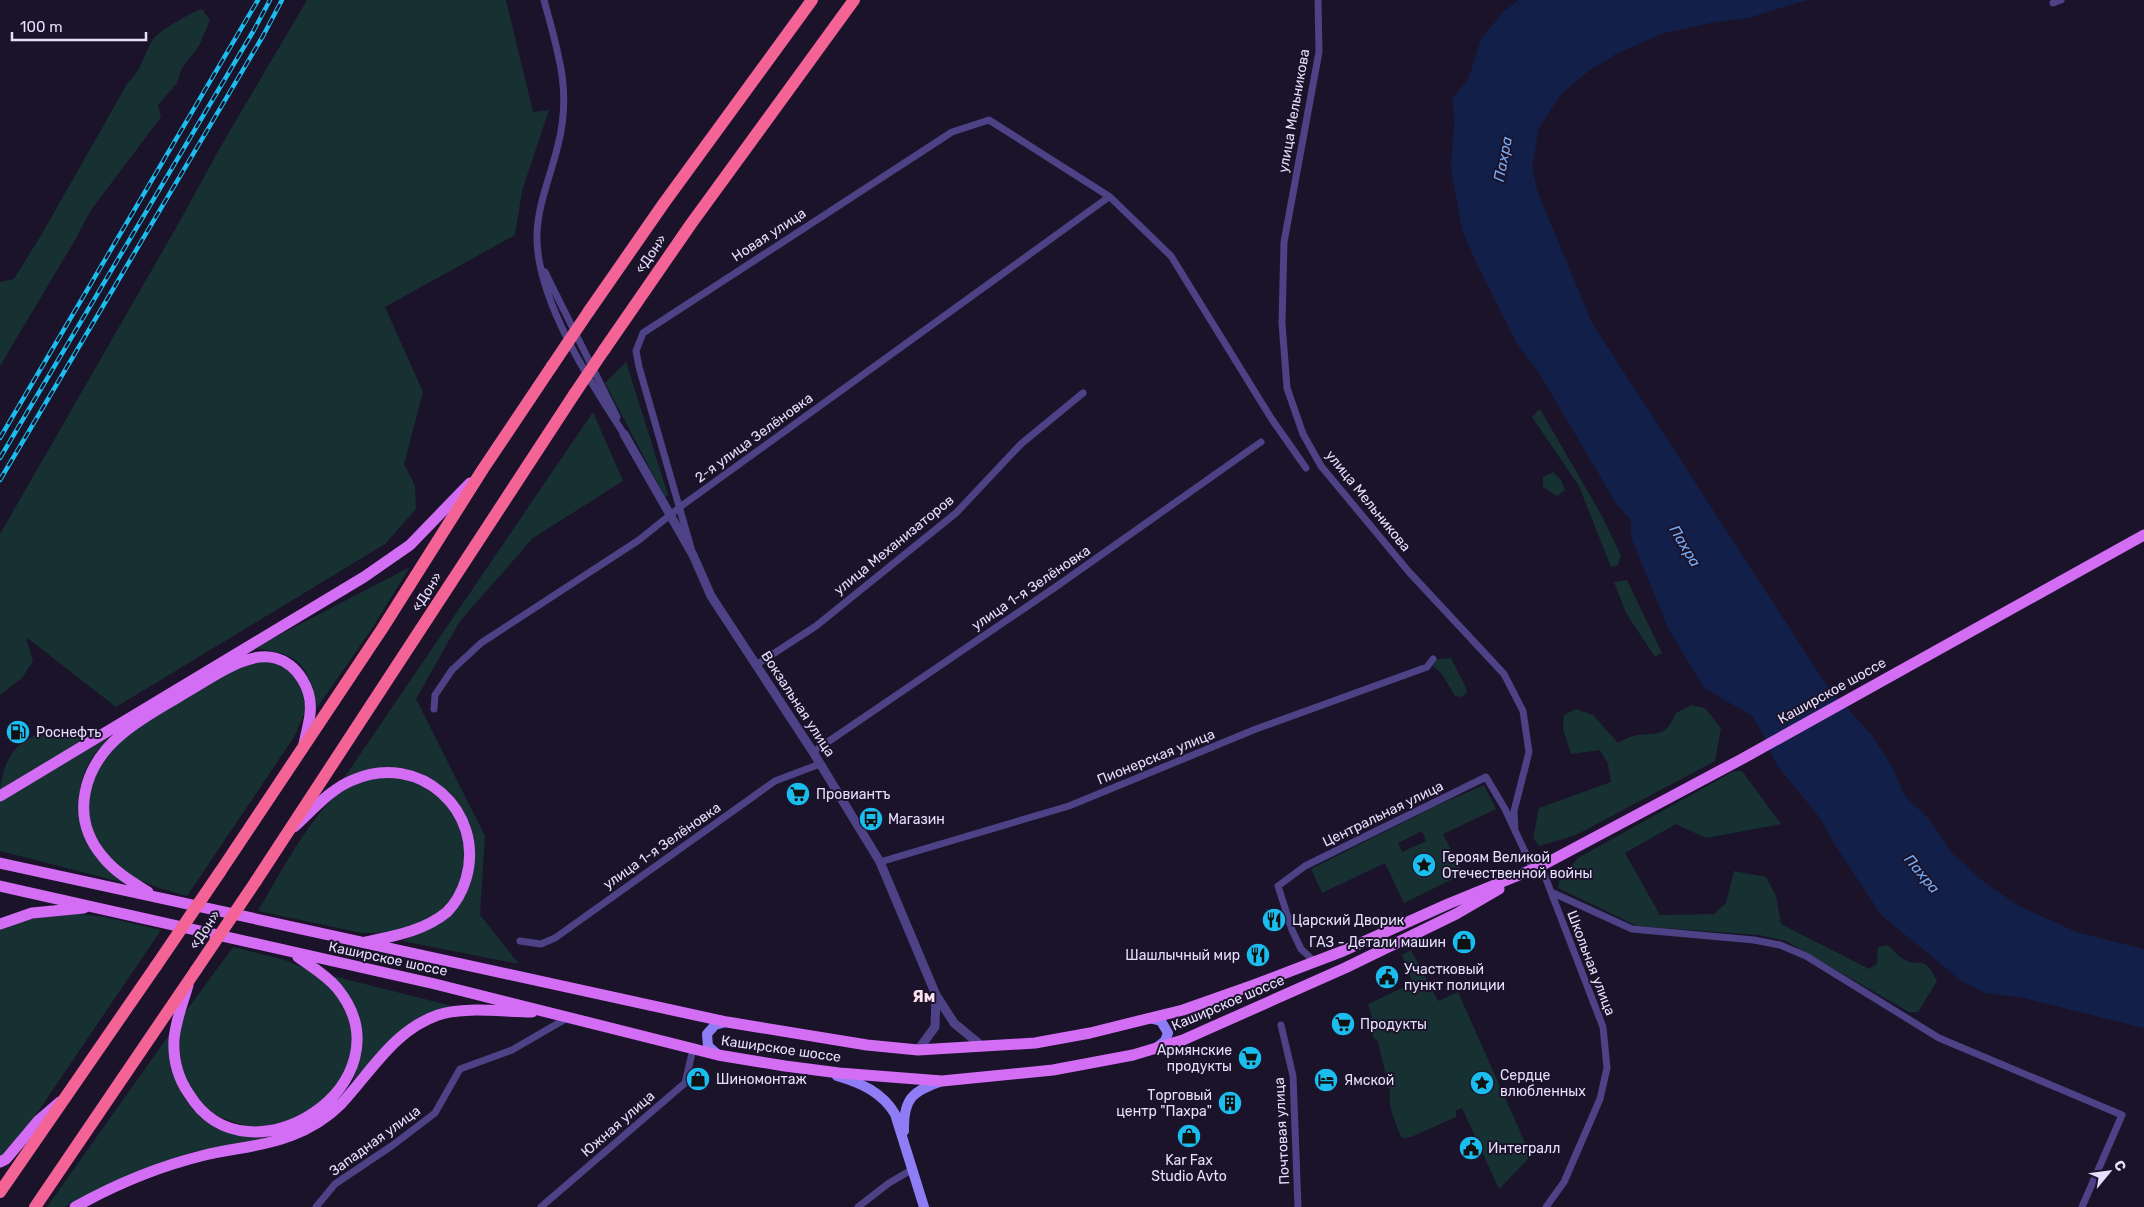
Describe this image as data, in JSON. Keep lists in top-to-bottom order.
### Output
{
  "streets": {
    "highway": ["«Дон»"],
    "main road": ["Каширское шоссе"],
    "street": [
      "улица Мельникова",
      "Новая улица",
      "2-я улица Зелёновка",
      "улица Механизаторов",
      "улица 1-я Зелёновка",
      "Вокзальная улица",
      "Пионерская улица",
      "Центральная улица",
      "Школьная улица",
      "Южная улица",
      "Почтовая улица",
      "Западная улица"
    ]
  },
  "crossings": [
    ["улица Мельникова", "Центральная улица"],
    ["Новая улица", "2-я улица Зелёновка"],
    ["Новая улица", "Вокзальная улица"],
    ["2-я улица Зелёновка", "Вокзальная улица"],
    ["улица Механизаторов", "Вокзальная улица"],
    ["улица 1-я Зелёновка", "Вокзальная улица"],
    ["Каширское шоссе", "Вокзальная улица"],
    ["Каширское шоссе", "Центральная улица"],
    ["Каширское шоссе", "Школьная улица"],
    ["Каширское шоссе", "Южная улица"],
    ["Каширское шоссе", "Западная улица"],
    ["Вокзальная улица", "Пионерская улица"],
    ["Центральная улица", "Школьная улица"]
  ],
  "districts": ["Ям"],
  "water": ["Пахра"],
  "places": {
    "fuel station": ["Роснефть"],
    "supermarket": ["Провиантъ", "Продукты", "Армянские продукты"],
    "bus stop": ["Магазин"],
    "place": ["Героям Великой Отечественной войны", "Сердце влюбленных"],
    "restaurant": ["Царский Дворик", "Шашлычный мир"],
    "shop": ["ГАЗ - Детали машин", "Шиномонтаж", "Kar Fax Studio Avto"],
    "public building": ["Участковый пункт полиции", "Интегралл"],
    "hotel": ["Ямской"],
    "building": ["Торговый центр \"Пахра\""]
  },
  "scale_bar": "100 m",
  "north": "top right"
}
